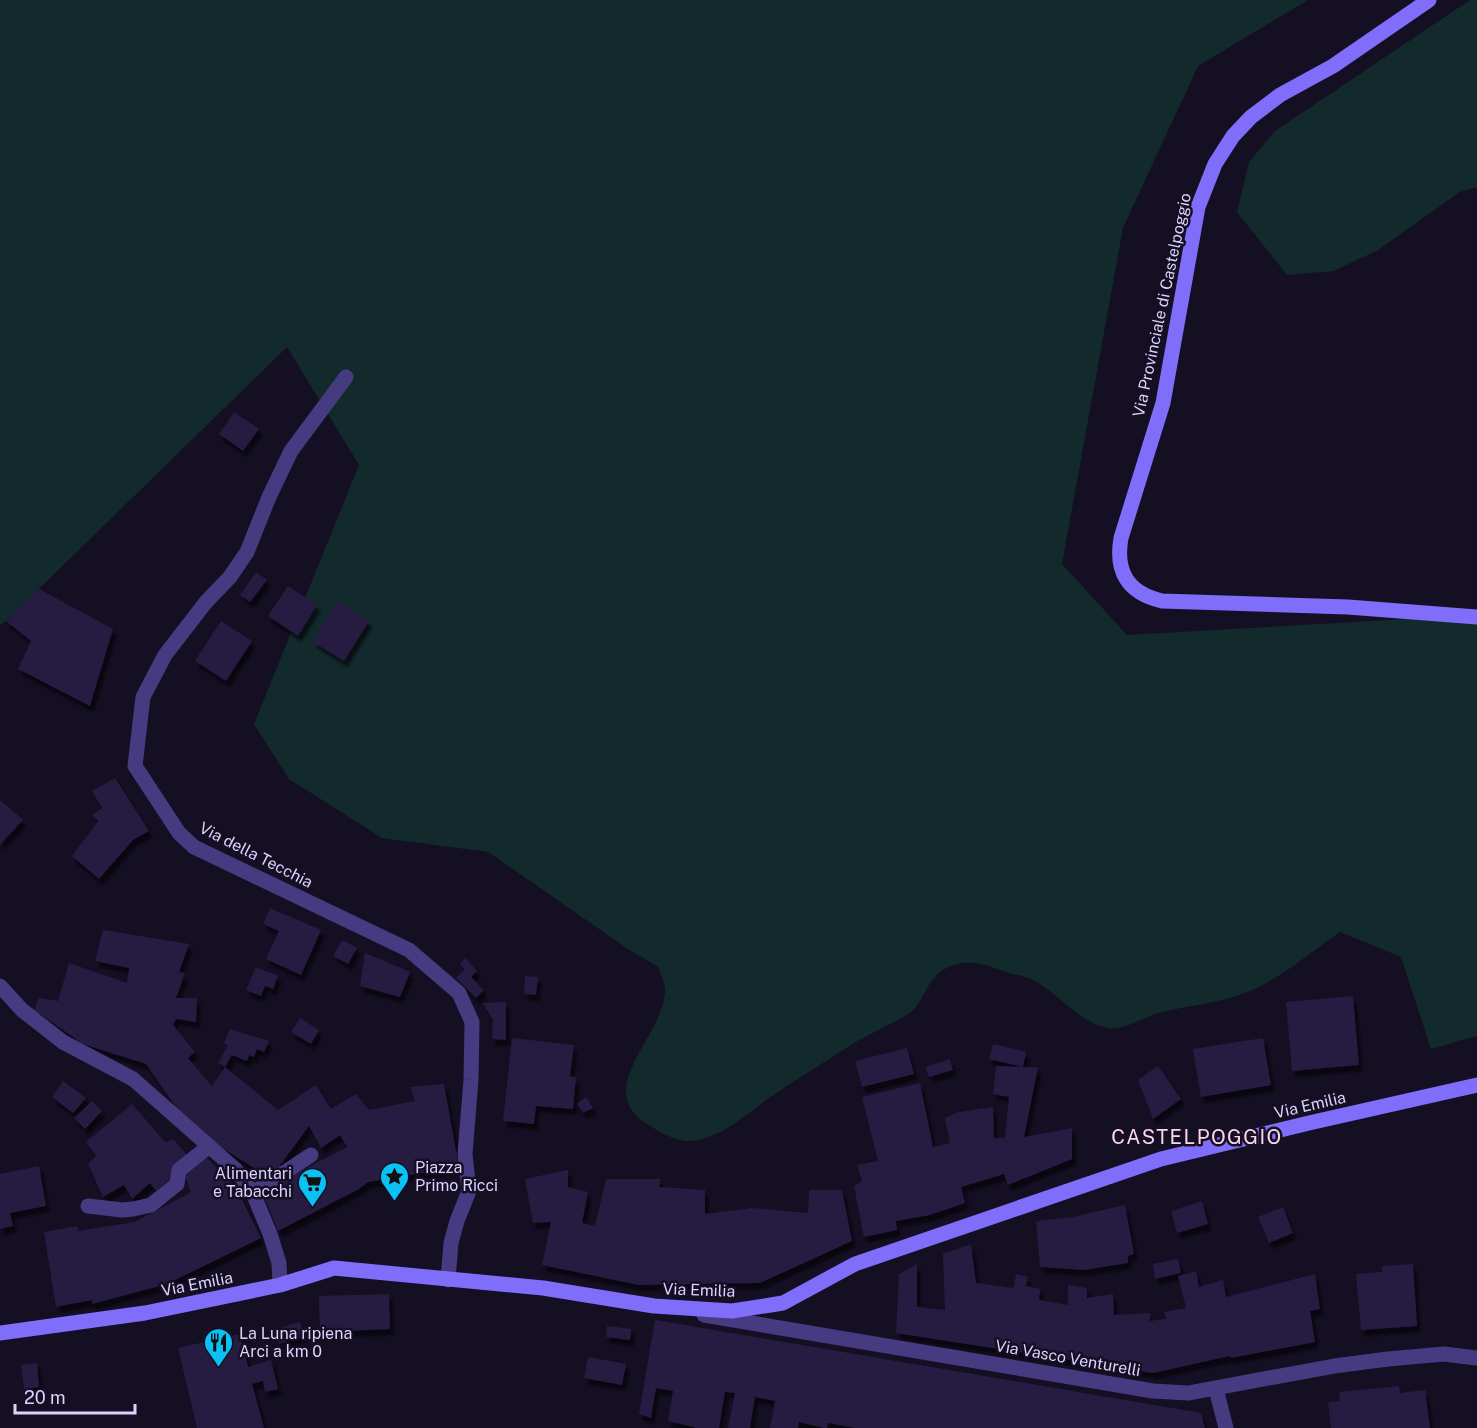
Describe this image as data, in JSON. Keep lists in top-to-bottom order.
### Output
{
  "streets": {
    "main road": ["Via Provinciale di Castelpoggio", "Via Emilia"],
    "street": ["Via della Tecchia", "Via Vasco Venturelli"]
  },
  "crossings": [
    ["Via della Tecchia", "Via Emilia"],
    ["Via Emilia", "Via Vasco Venturelli"]
  ],
  "districts": ["CASTELPOGGIO"],
  "places": {
    "place": ["Piazza Primo Ricci"],
    "supermarket": ["Alimentari e Tabacchi"],
    "restaurant": ["La Luna ripiena Arci a km 0"]
  },
  "scale_bar": "20 m"
}
